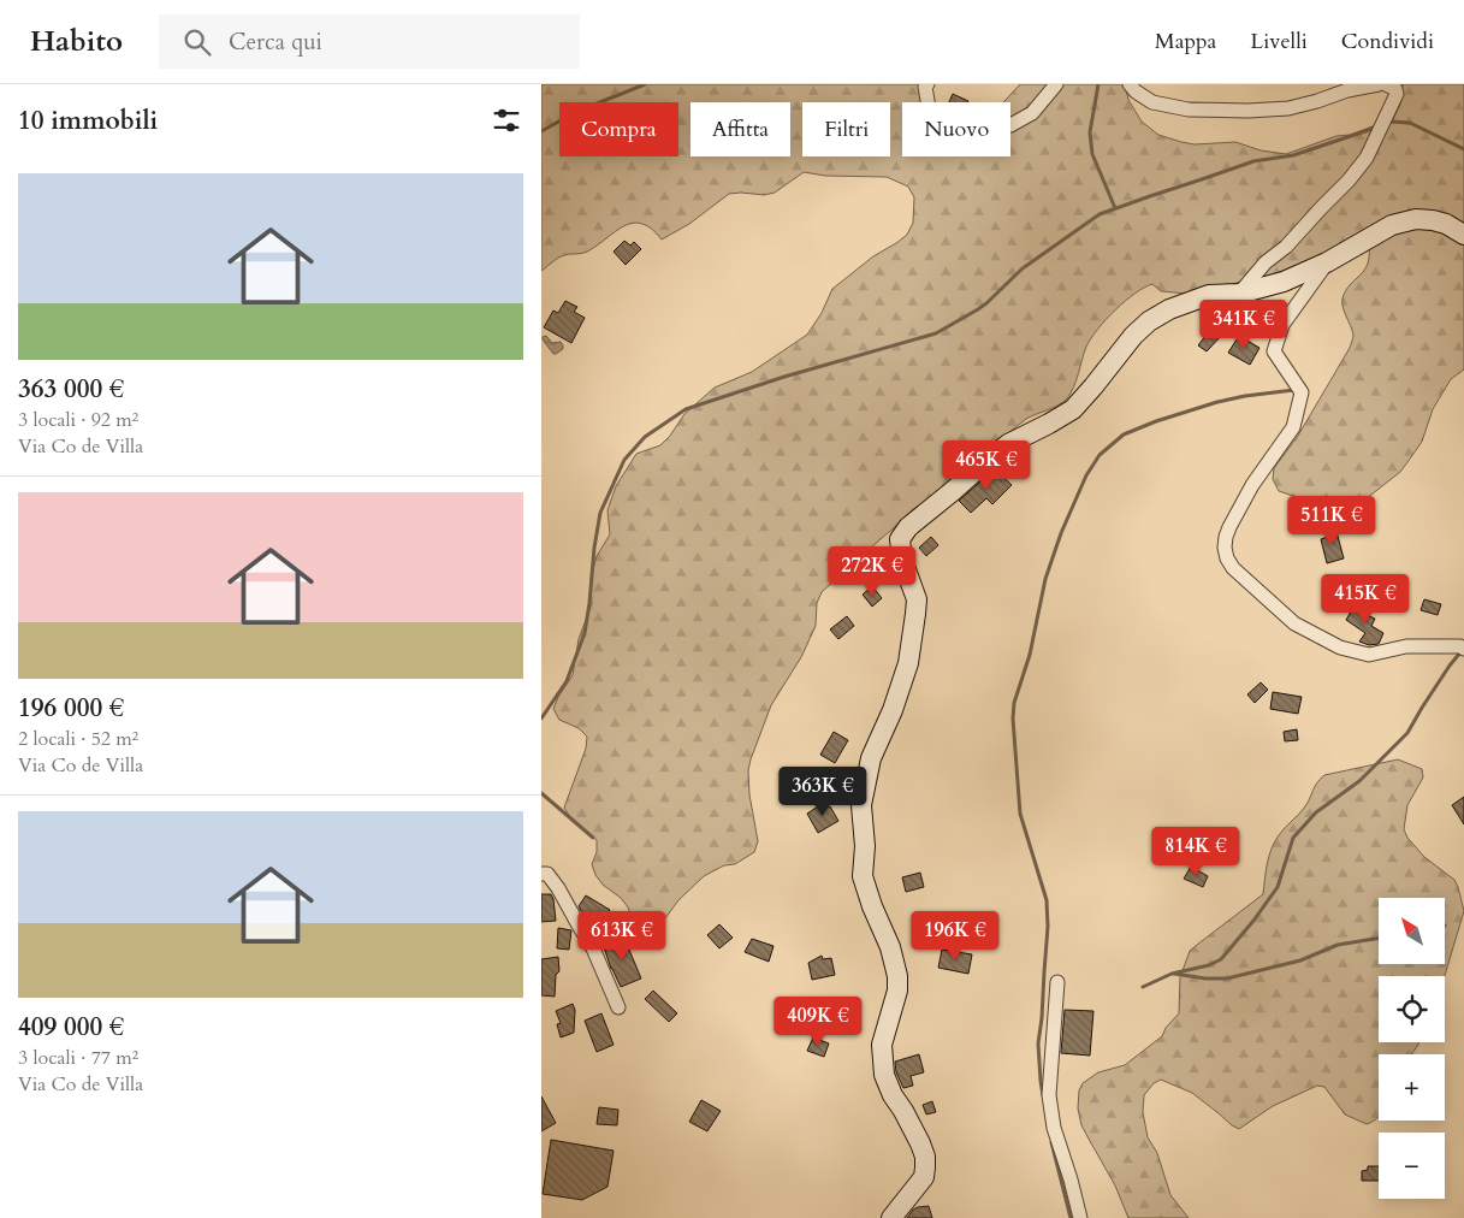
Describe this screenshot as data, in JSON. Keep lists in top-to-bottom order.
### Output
{
  "north": "top left",
  "page": {
    "header": "Habito",
    "search": "Cerca qui",
    "nav": ["Mappa", "Livelli", "Condividi"],
    "heading": "10 immobili",
    "chip": [
      "Compra",
      "Affitta",
      "Filtri",
      "Nuovo"
    ],
    "list": [
      {
        "name": "363 000 €",
        "note": "3 locali · 92 m² · Via Co de Villa"
      },
      {
        "name": "196 000 €",
        "note": "2 locali · 52 m² · Via Co de Villa"
      },
      {
        "name": "409 000 €",
        "note": "3 locali · 77 m² · Via Co de Villa"
      }
    ],
    "price": [
      "341K €",
      "465K €",
      "511K €",
      "272K €",
      "415K €",
      "363K €",
      "814K €",
      "613K €",
      "196K €",
      "409K €"
    ],
    "map_buttons": ["+", "−"]
  }
}
